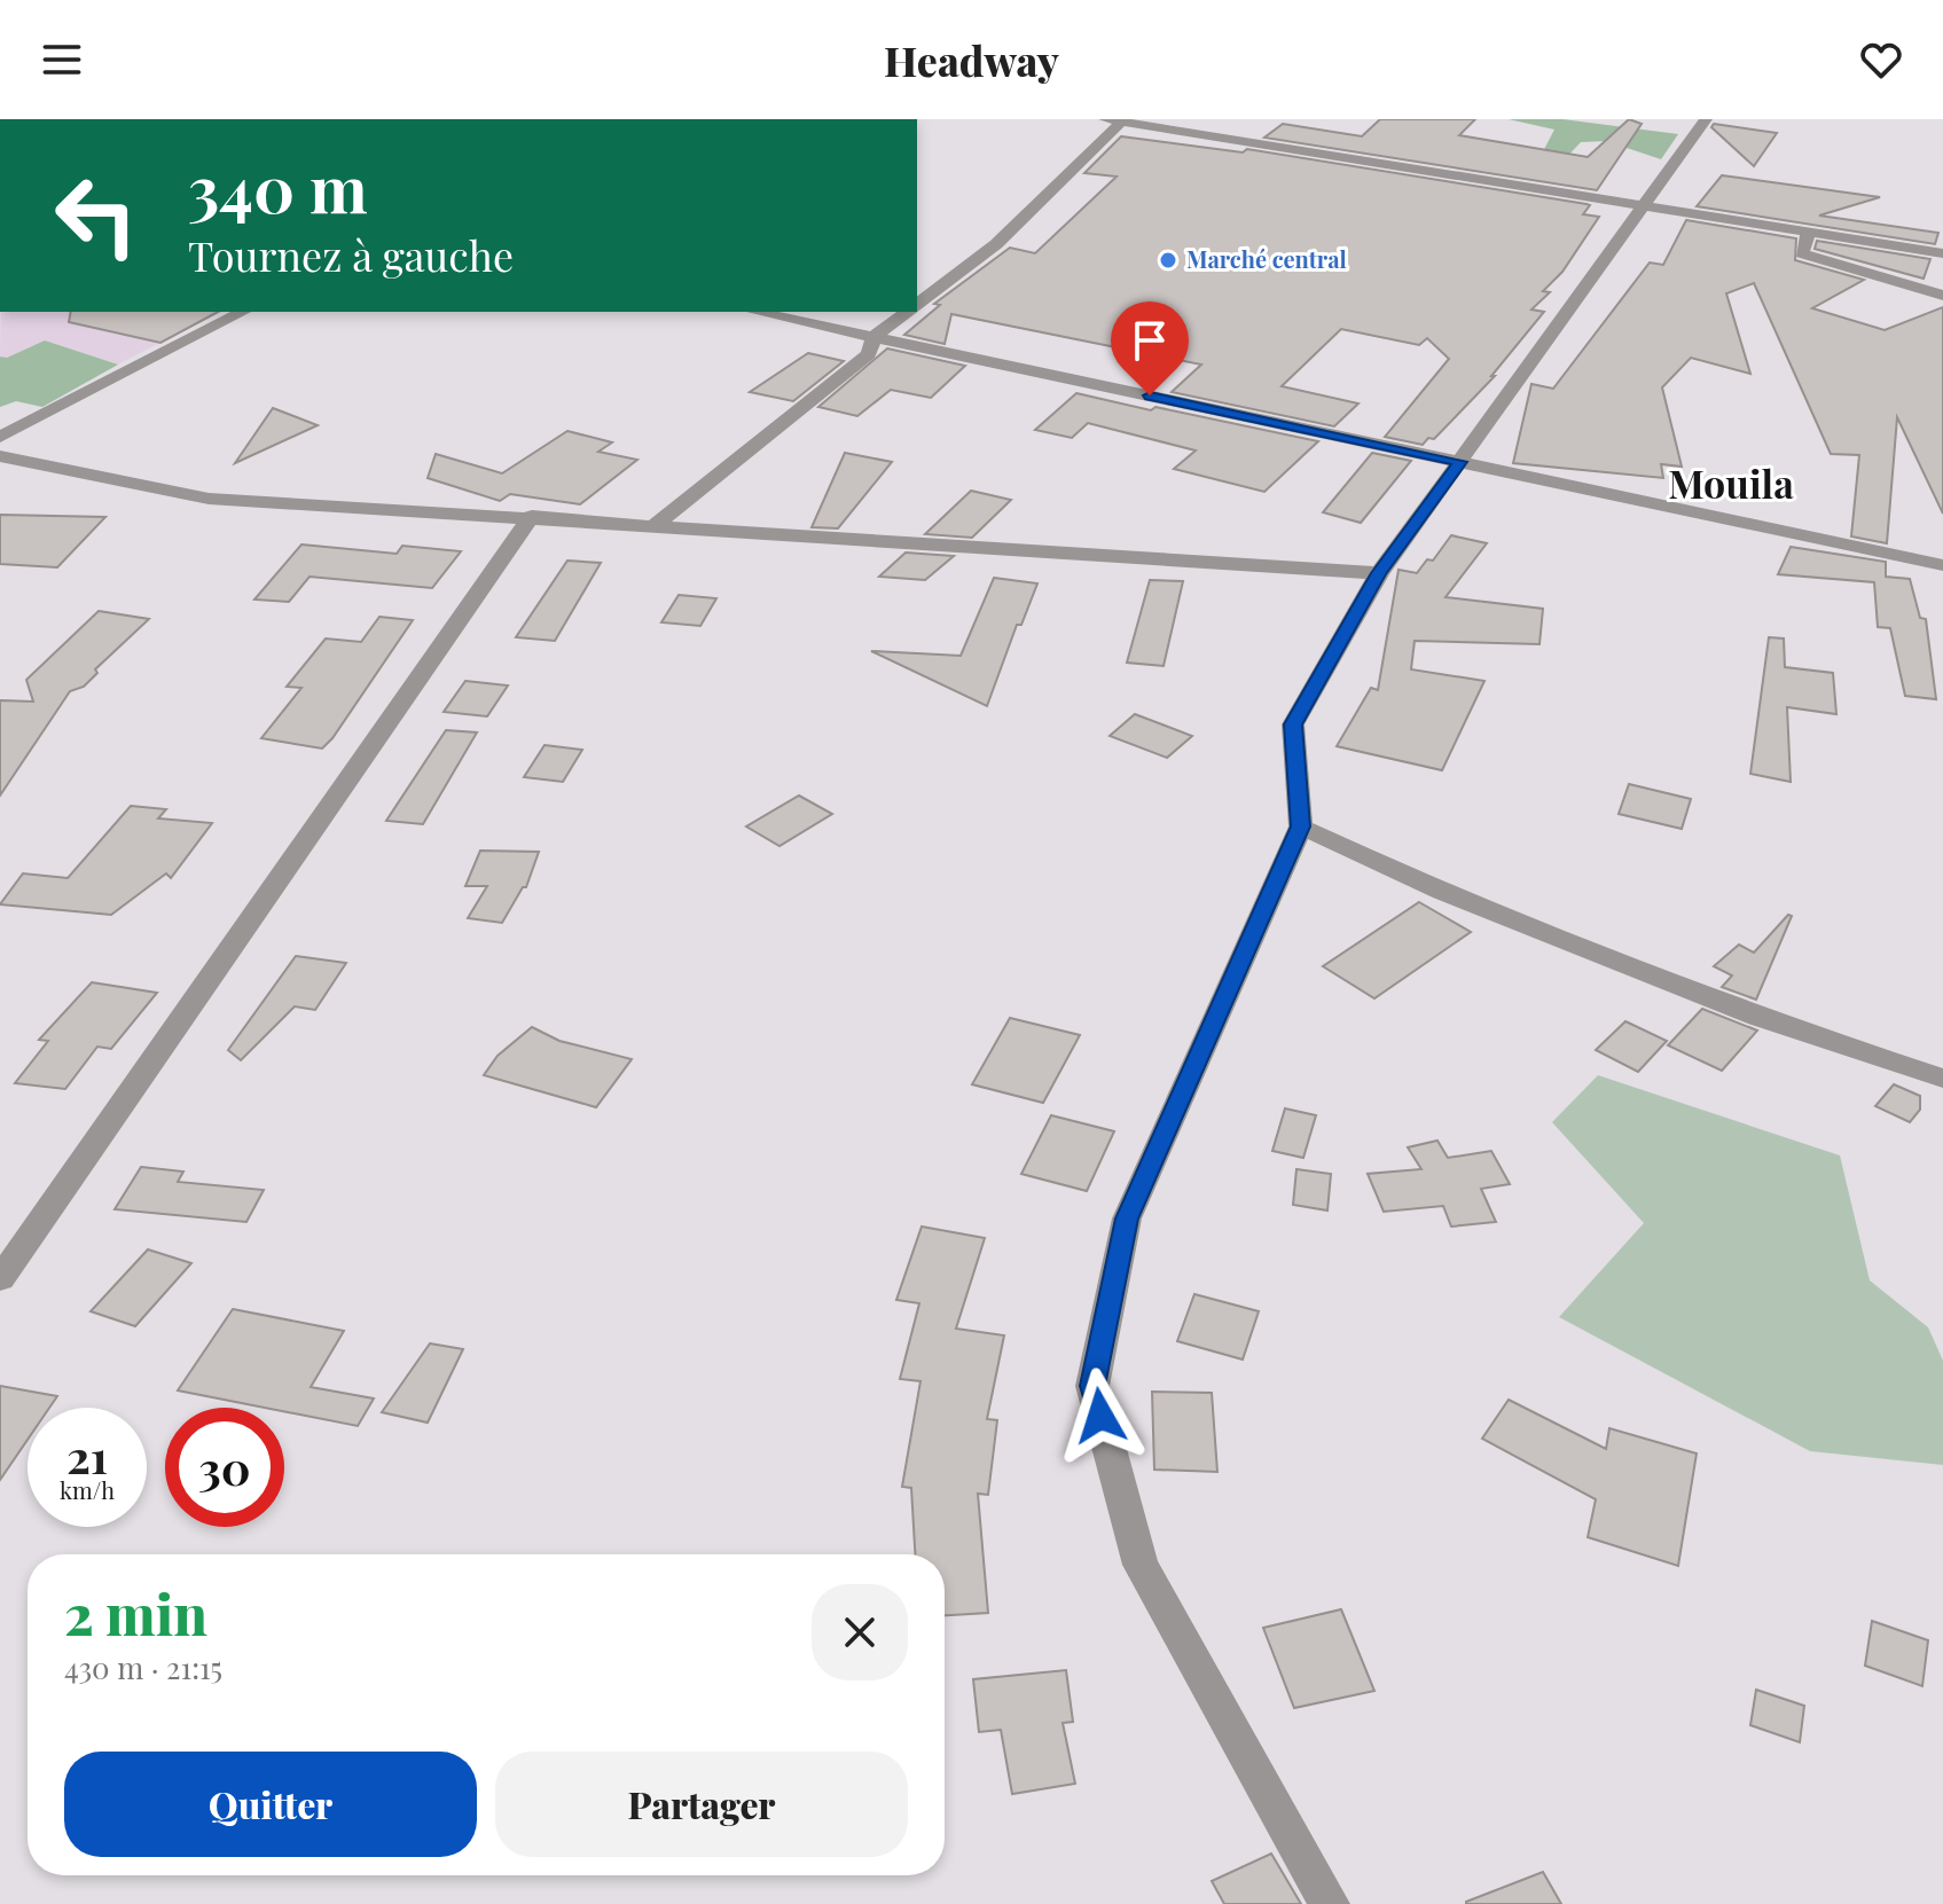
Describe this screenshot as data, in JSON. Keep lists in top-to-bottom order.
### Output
{
  "districts": ["Mouila"],
  "places": ["Marché central"],
  "page": {
    "header": "Headway",
    "turn": ["340 m", "Tournez à gauche"],
    "speed": "21 km/h",
    "limit": "30",
    "heading": ["2 min", "430 m · 21:15"],
    "buttons": ["Quitter", "Partager"]
  }
}
